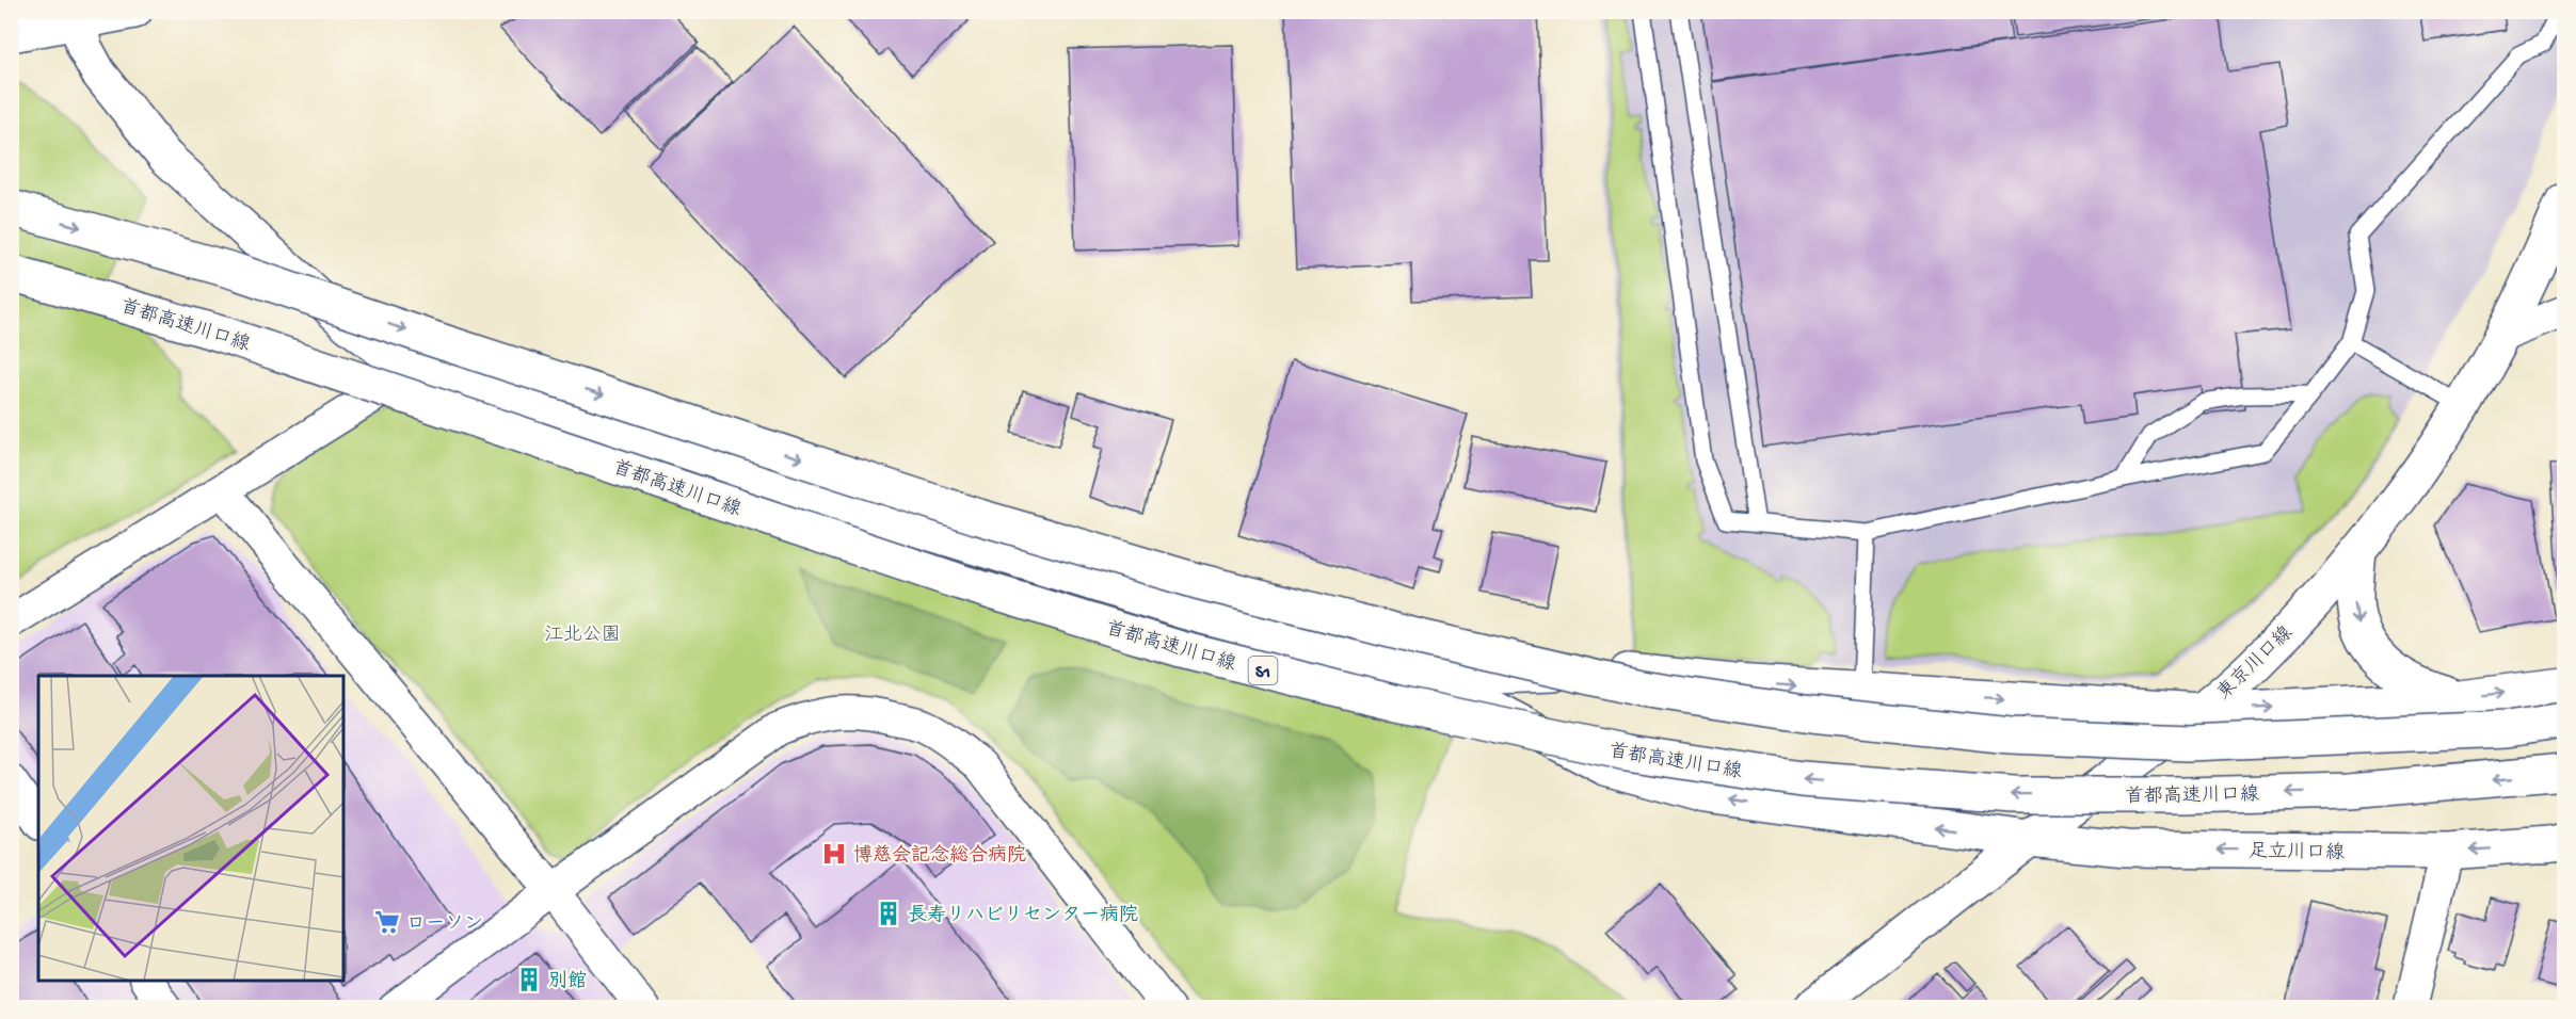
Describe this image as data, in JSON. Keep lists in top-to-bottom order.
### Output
{
  "streets": {
    "main road": [
      "首都高速川口線",
      "東京川口線",
      "S1",
      "足立川口線"
    ]
  },
  "crossings": [
    ["東京川口線", "足立川口線"]
  ],
  "parks": ["江北公園"],
  "places": {
    "hospital": ["博慈会記念総合病院"],
    "building": ["長寿リハビリセンター病院", "別館"],
    "supermarket": ["ローソン"]
  }
}
